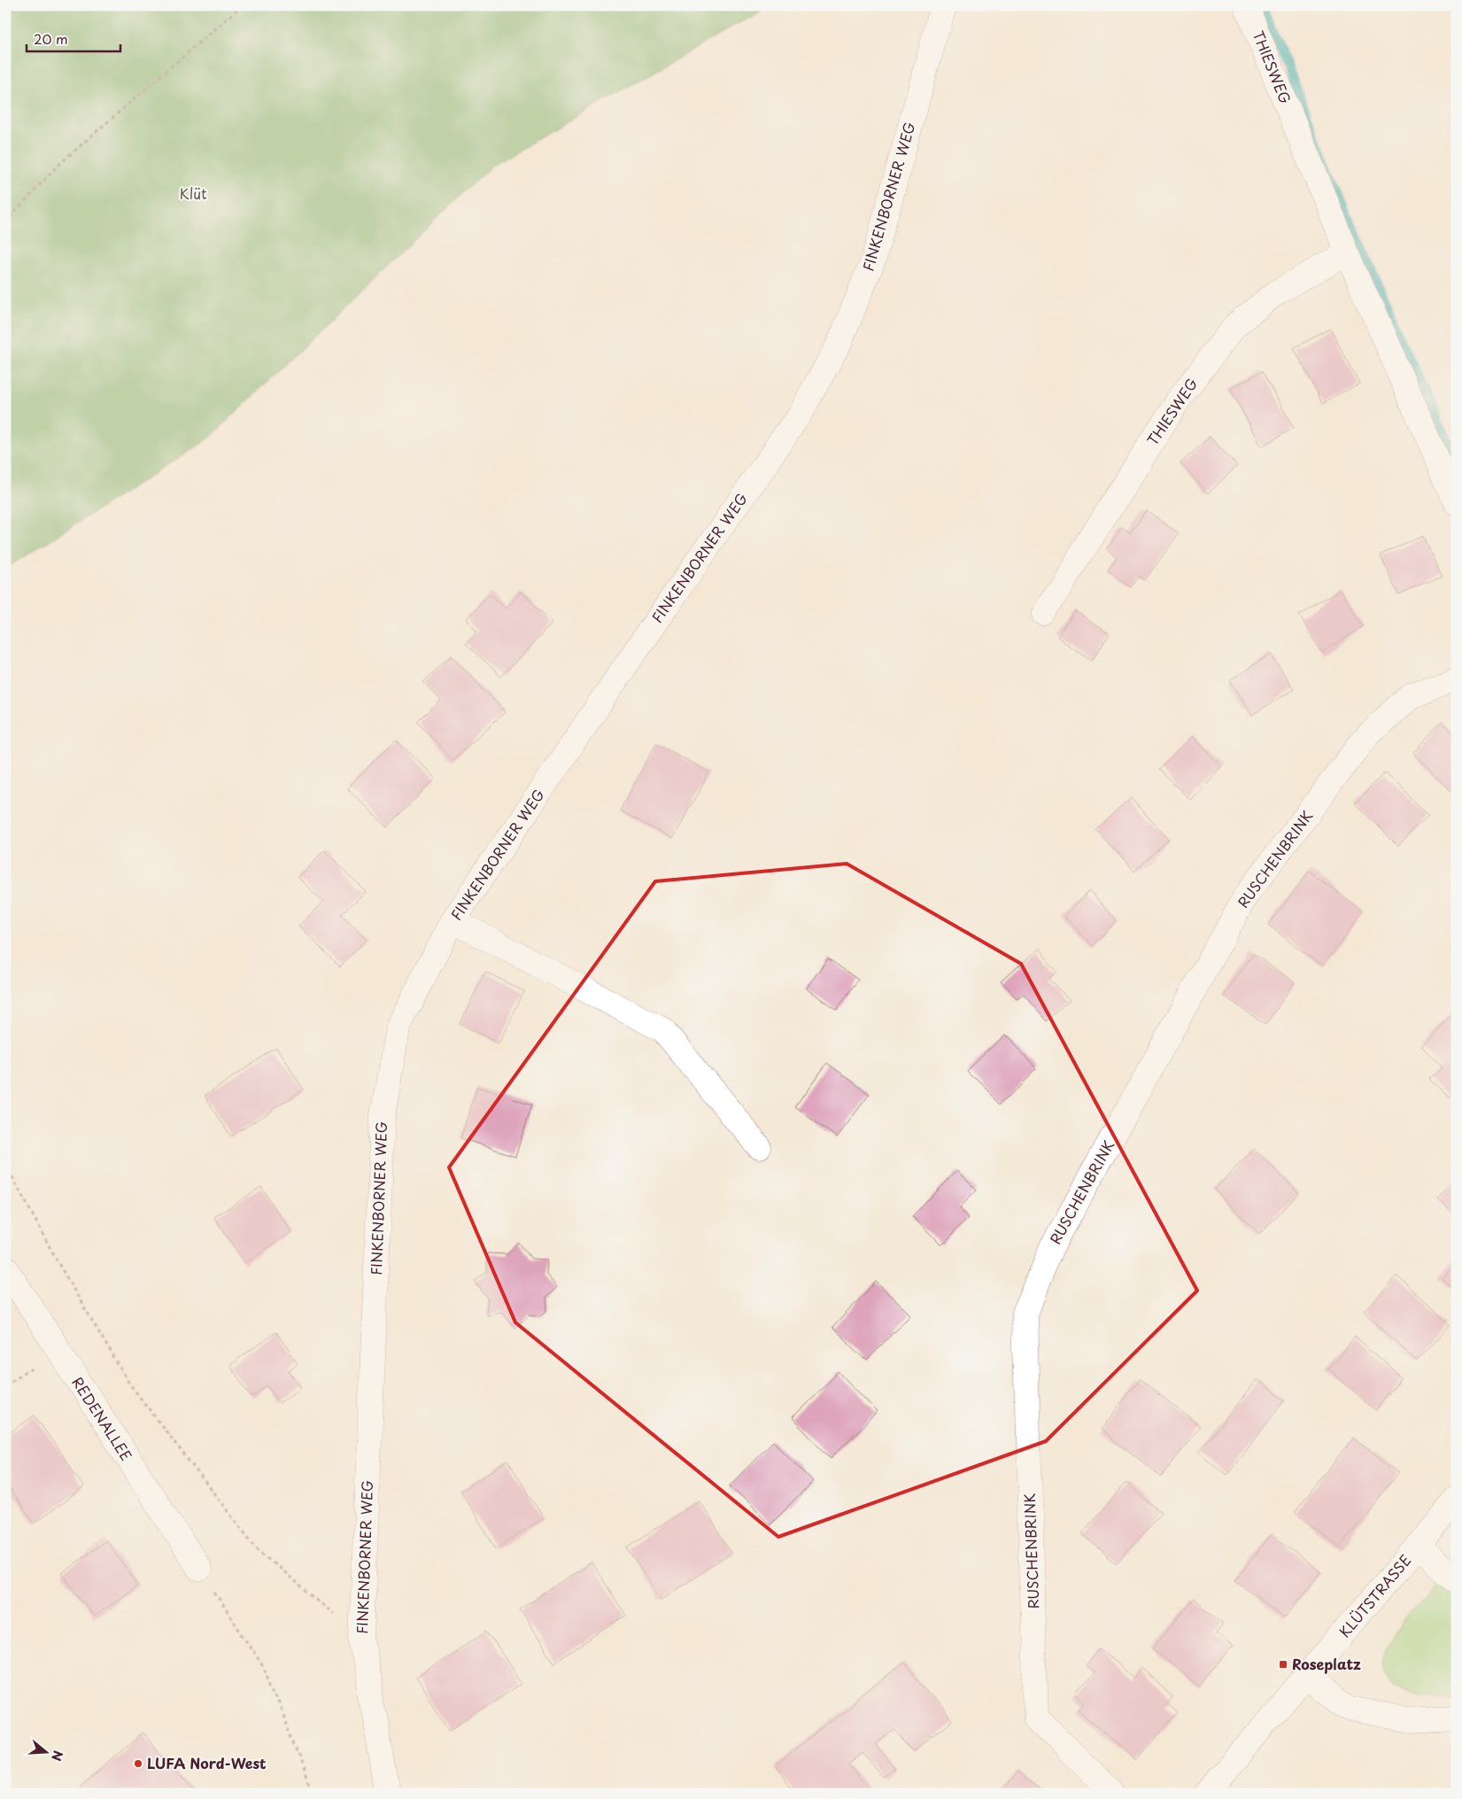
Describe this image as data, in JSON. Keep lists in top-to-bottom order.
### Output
{
  "streets": {
    "street": [
      "THIESWEG",
      "FINKENBORNER WEG",
      "RUSCHENBRINK",
      "REDENALLEE",
      "KLÜTSTRASSE"
    ]
  },
  "parks": ["Klüt"],
  "places": {
    "transit": ["Roseplatz"],
    "other": ["LUFA Nord-West"]
  },
  "scale_bar": "20 m",
  "north": "right"
}
